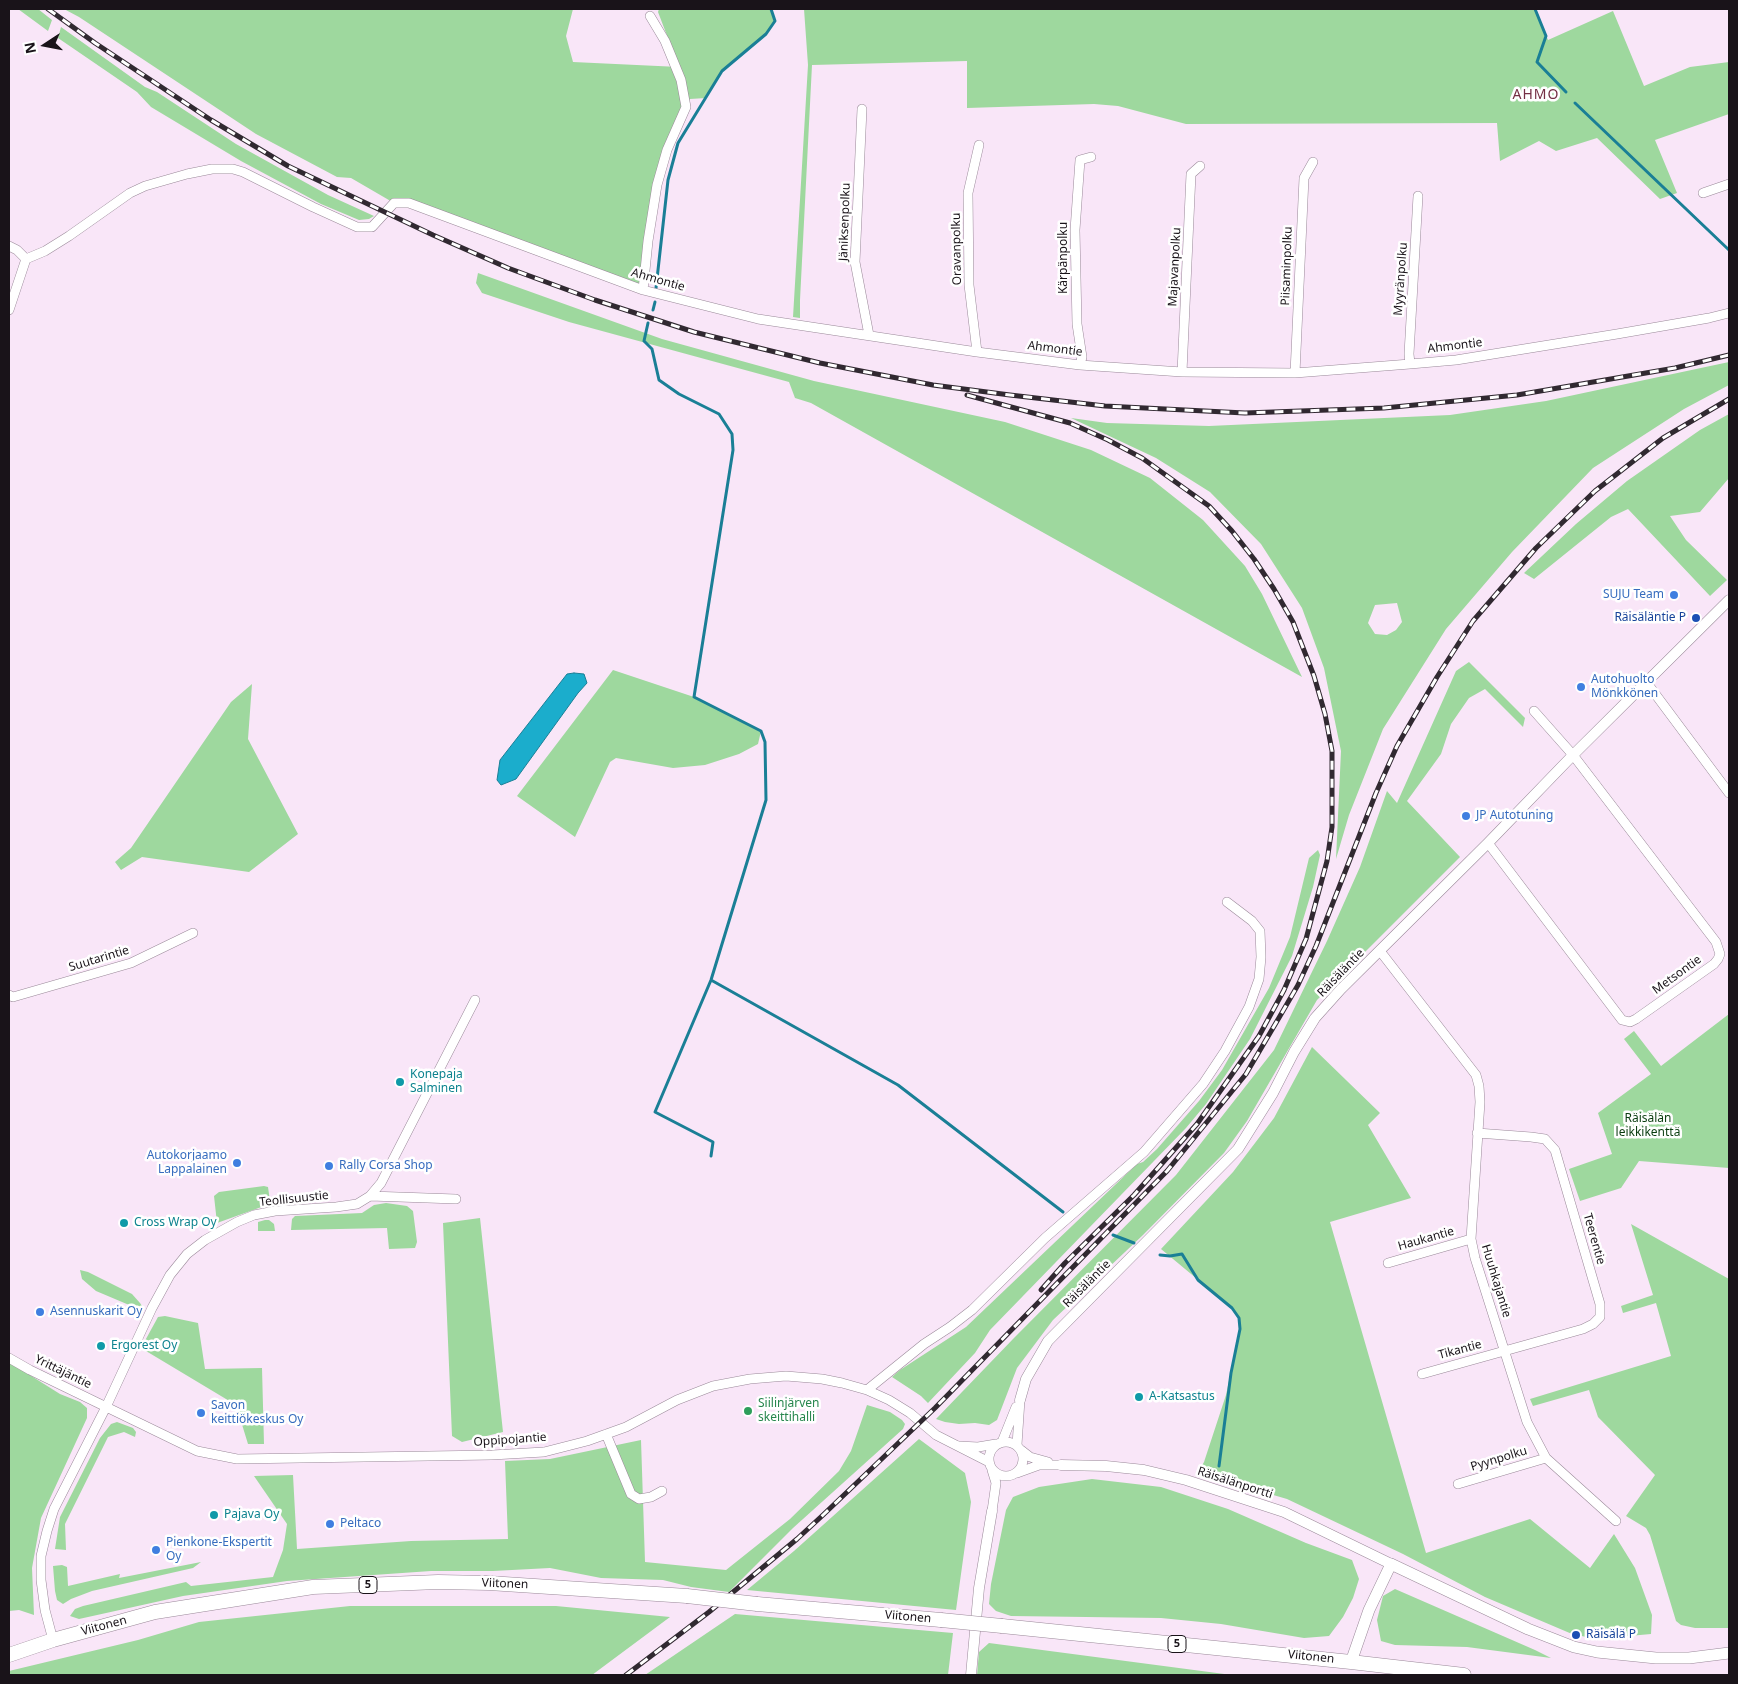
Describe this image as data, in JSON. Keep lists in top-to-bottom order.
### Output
{
  "streets": {
    "highway": ["Viitonen", "5"],
    "street": [
      "Jäniksenpolku",
      "Oravanpolku",
      "Kärpänpolku",
      "Piisaminpolku",
      "Majavanpolku",
      "Myyränpolku",
      "Ahmontie",
      "Suutarintie",
      "Räisäläntie",
      "Metsontie",
      "Teollisuustie",
      "Haukantie",
      "Teerentie",
      "Huuhkajantie",
      "Tikantie",
      "Yrittäjäntie",
      "Oppipojantie",
      "Pyynpolku",
      "Räisälänportti"
    ]
  },
  "crossings": [
    ["Jäniksenpolku", "Ahmontie"],
    ["Oravanpolku", "Ahmontie"],
    ["Kärpänpolku", "Ahmontie"],
    ["Piisaminpolku", "Ahmontie"],
    ["Majavanpolku", "Ahmontie"],
    ["Myyränpolku", "Ahmontie"],
    ["Räisäläntie", "Metsontie"],
    ["Räisäläntie", "Huuhkajantie"],
    ["Teollisuustie", "Yrittäjäntie"],
    ["Teollisuustie", "Oppipojantie"],
    ["Teollisuustie", "Viitonen"],
    ["Haukantie", "Huuhkajantie"],
    ["Teerentie", "Huuhkajantie"],
    ["Teerentie", "Tikantie"],
    ["Huuhkajantie", "Tikantie"],
    ["Huuhkajantie", "Pyynpolku"],
    ["Yrittäjäntie", "Oppipojantie"],
    ["Räisälänportti", "Viitonen"],
    ["Viitonen", "5"]
  ],
  "districts": ["AHMO"],
  "parks": ["Räisälän leikkikenttä"],
  "places": [
    "SUJU Team",
    "Räisäläntie P",
    "Autohuolto Mönkkönen",
    "JP Autotuning",
    "Konepaja Salminen",
    "Autokorjaamo Lappalainen",
    "Rally Corsa Shop",
    "Cross Wrap Oy",
    "Asennuskarit Oy",
    "Ergorest Oy",
    "A-Katsastus",
    "Siilinjärven skeittihalli",
    "Savon keittiökeskus Oy",
    "Pajava Oy",
    "Peltaco",
    "Pienkone-Ekspertit Oy",
    "Räisälä P"
  ],
  "north": "left"
}
